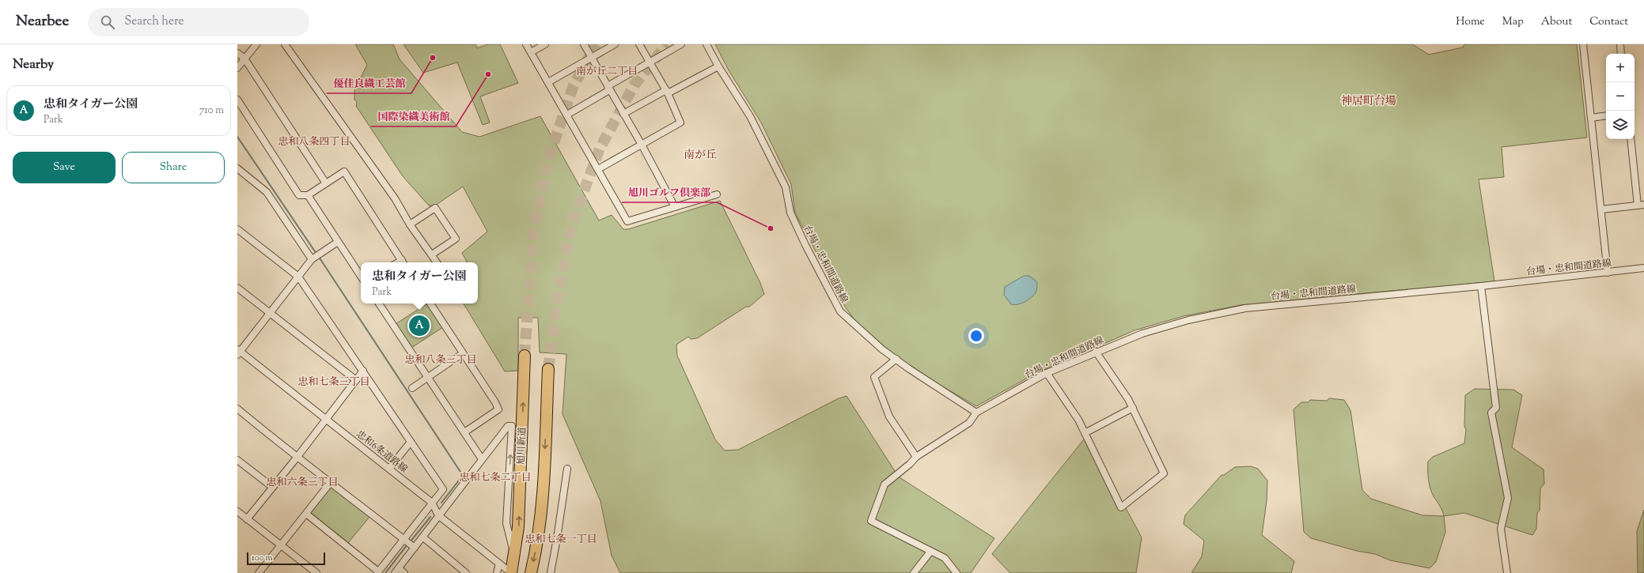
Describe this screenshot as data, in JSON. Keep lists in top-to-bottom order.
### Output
{
  "streets": {
    "highway": ["旭川新道"],
    "street": ["台場・忠和間道路線", "忠和6条道路線"]
  },
  "crossings": [
    ["旭川新道", "忠和6条道路線"]
  ],
  "districts": [
    "南が丘二丁目",
    "神居町台場",
    "忠和八条四丁目",
    "南が丘",
    "忠和八条三丁目",
    "忠和七条三丁目",
    "忠和七条二丁目",
    "忠和六条三丁目",
    "忠和七条一丁目"
  ],
  "places": ["優佳良織工芸館", "国際染織美術館", "旭川ゴルフ倶楽部"],
  "scale_bar": "100 m",
  "page": {
    "header": "Nearbee",
    "search": "Search here",
    "nav": [
      "Home",
      "Map",
      "About",
      "Contact"
    ],
    "heading": "Nearby",
    "map_buttons": ["+", "−"],
    "list": [
      {
        "mark": "A",
        "name": "忠和タイガー公園",
        "note": "Park",
        "value": "710 m"
      }
    ],
    "buttons": ["Save", "Share"],
    "popup": ["忠和タイガー公園", "Park"],
    "pins": "A",
    "scale": "100 m"
  }
}
